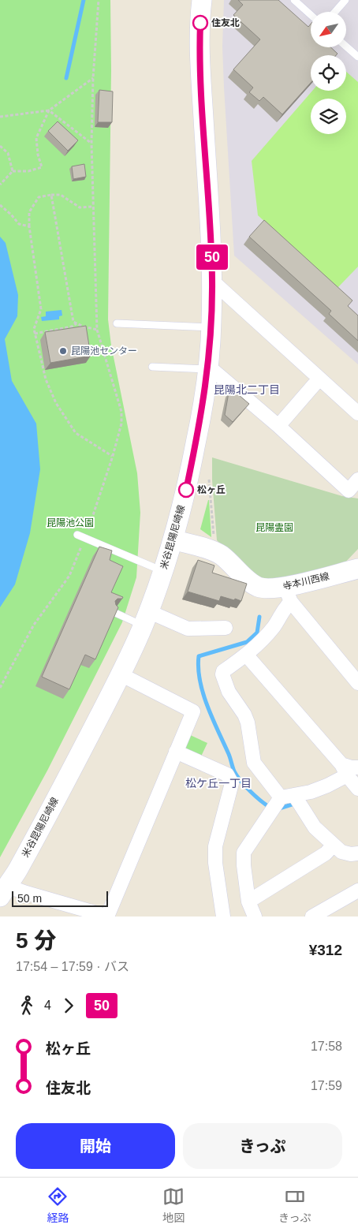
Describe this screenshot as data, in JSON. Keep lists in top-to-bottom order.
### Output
{
  "streets": {
    "main road": ["米谷昆陽尼崎線", "寺本川西線"]
  },
  "crossings": [
    ["米谷昆陽尼崎線", "寺本川西線"]
  ],
  "districts": ["昆陽北二丁目", "松ケ丘一丁目"],
  "parks": ["昆陽池公園", "昆陽霊園"],
  "places": ["住友北", "昆陽池センター", "松ヶ丘"],
  "lines": ["bus line 50"],
  "scale_bar": "50 m",
  "north": "bottom left",
  "page": {
    "on_map": "50",
    "scale": "50 m",
    "heading": ["5 分", "17:54 – 17:59 · バス", "¥312"],
    "legs": ["4", "50"],
    "list": [
      {
        "name": "松ヶ丘",
        "value": "17:58"
      },
      {
        "name": "住友北",
        "value": "17:59"
      }
    ],
    "buttons": ["開始", "きっぷ"],
    "tabs": ["経路", "地図", "きっぷ"]
  }
}
